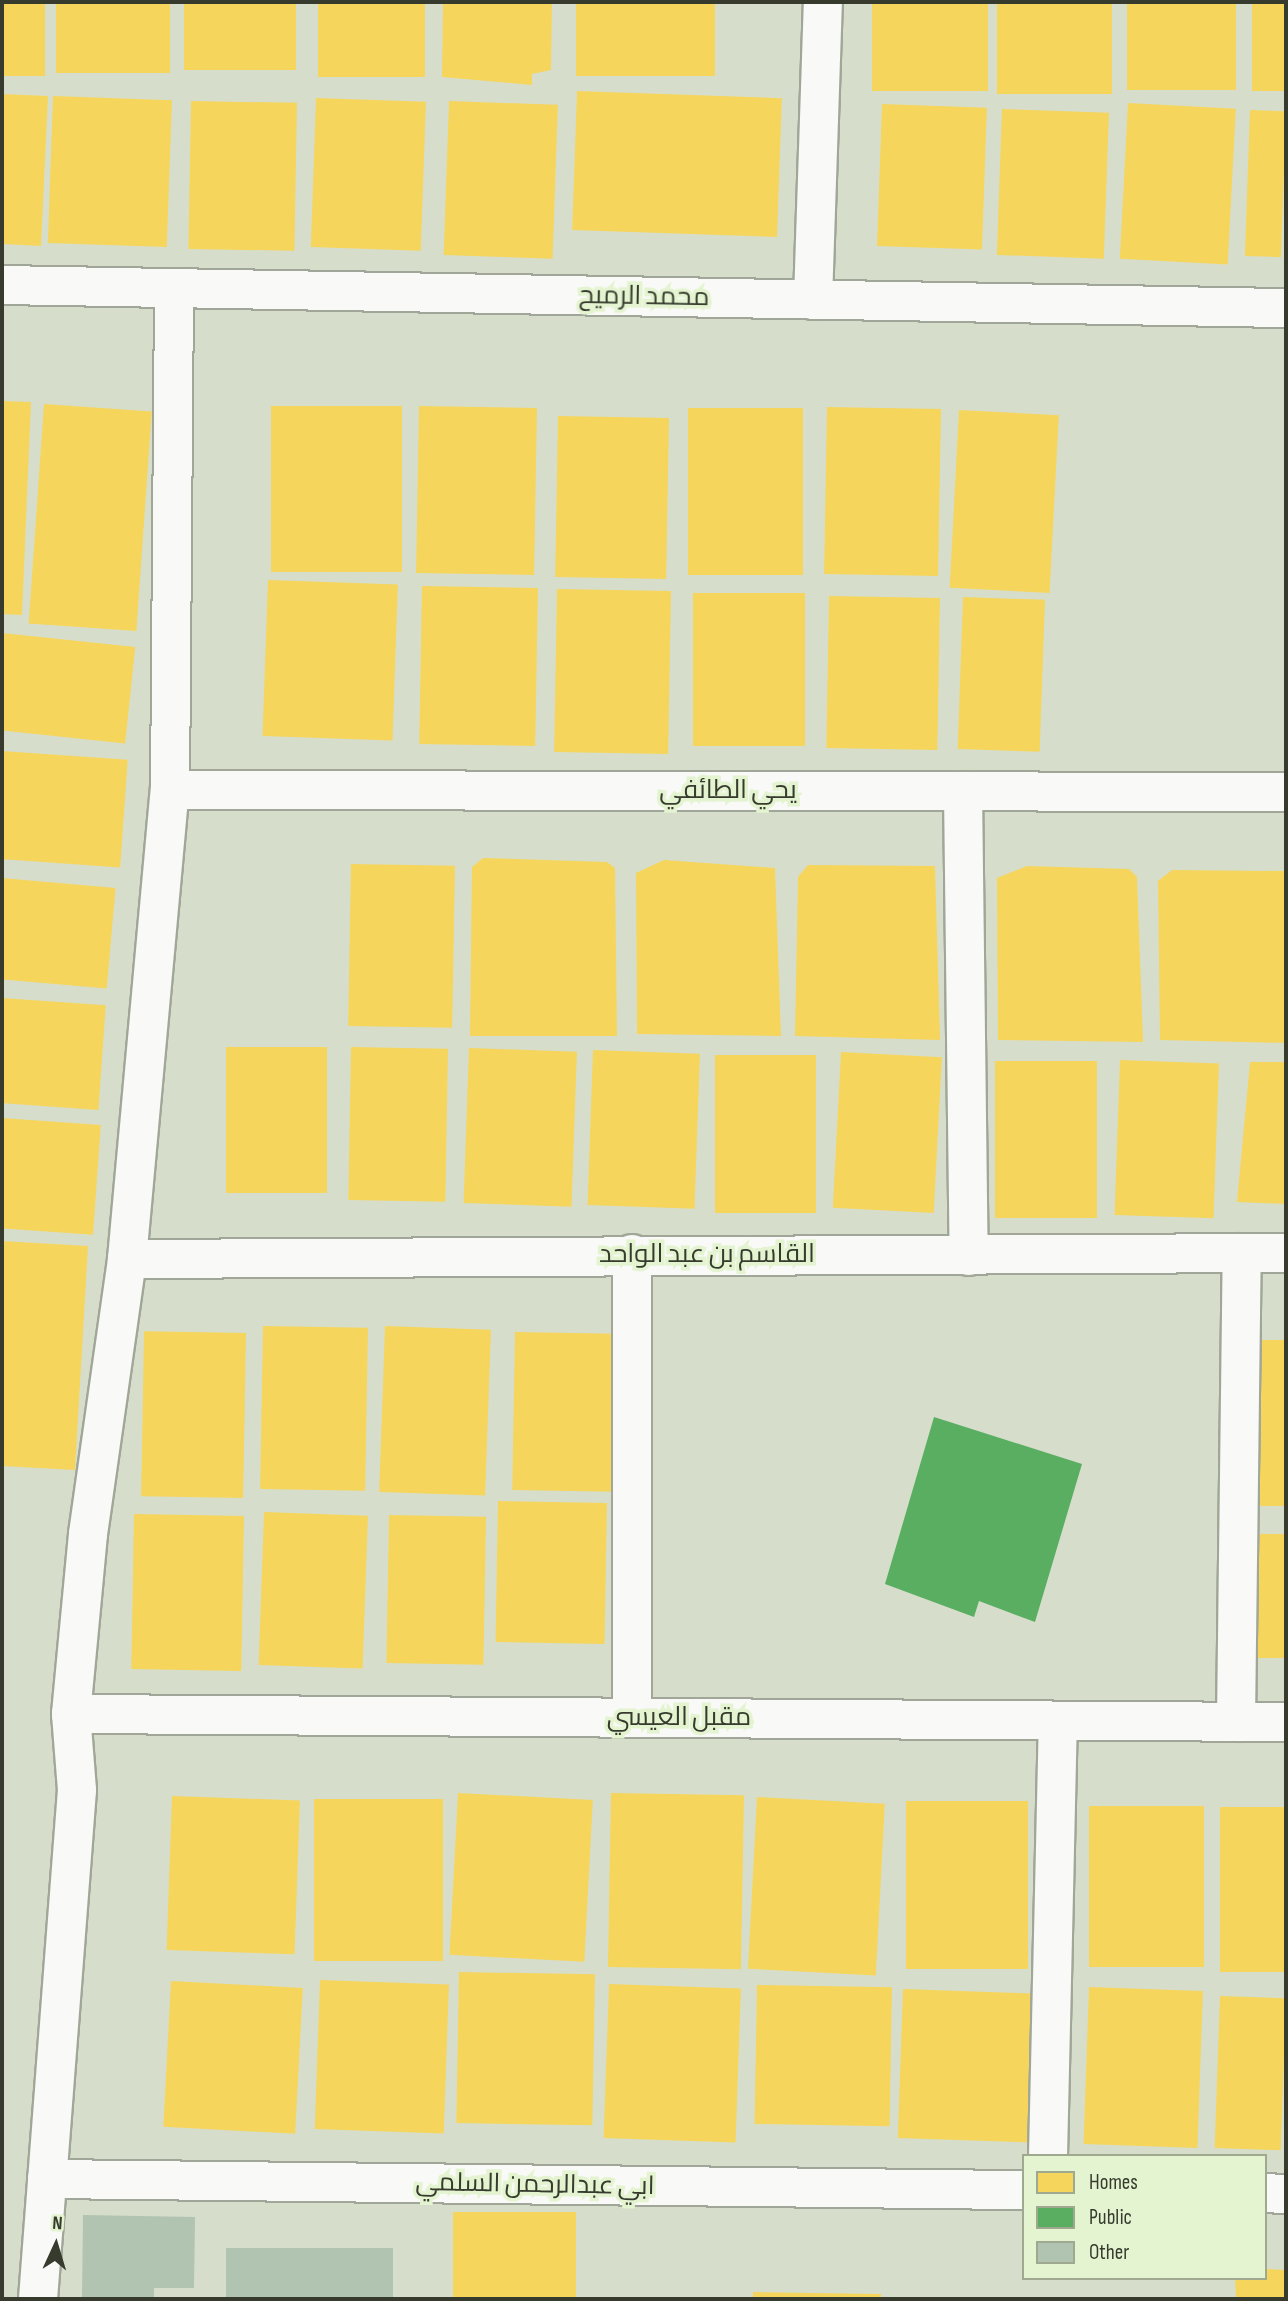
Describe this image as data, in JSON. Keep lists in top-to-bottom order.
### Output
{
  "streets": {
    "street": [
      "محمد الرميح",
      "يحي الطائفي",
      "القاسم بن عبد الواحد",
      "مقبل العيسي",
      "ابي عبدالرحمن السلمي"
    ]
  },
  "legend": ["Homes", "Public", "Other"],
  "north": "top"
}
